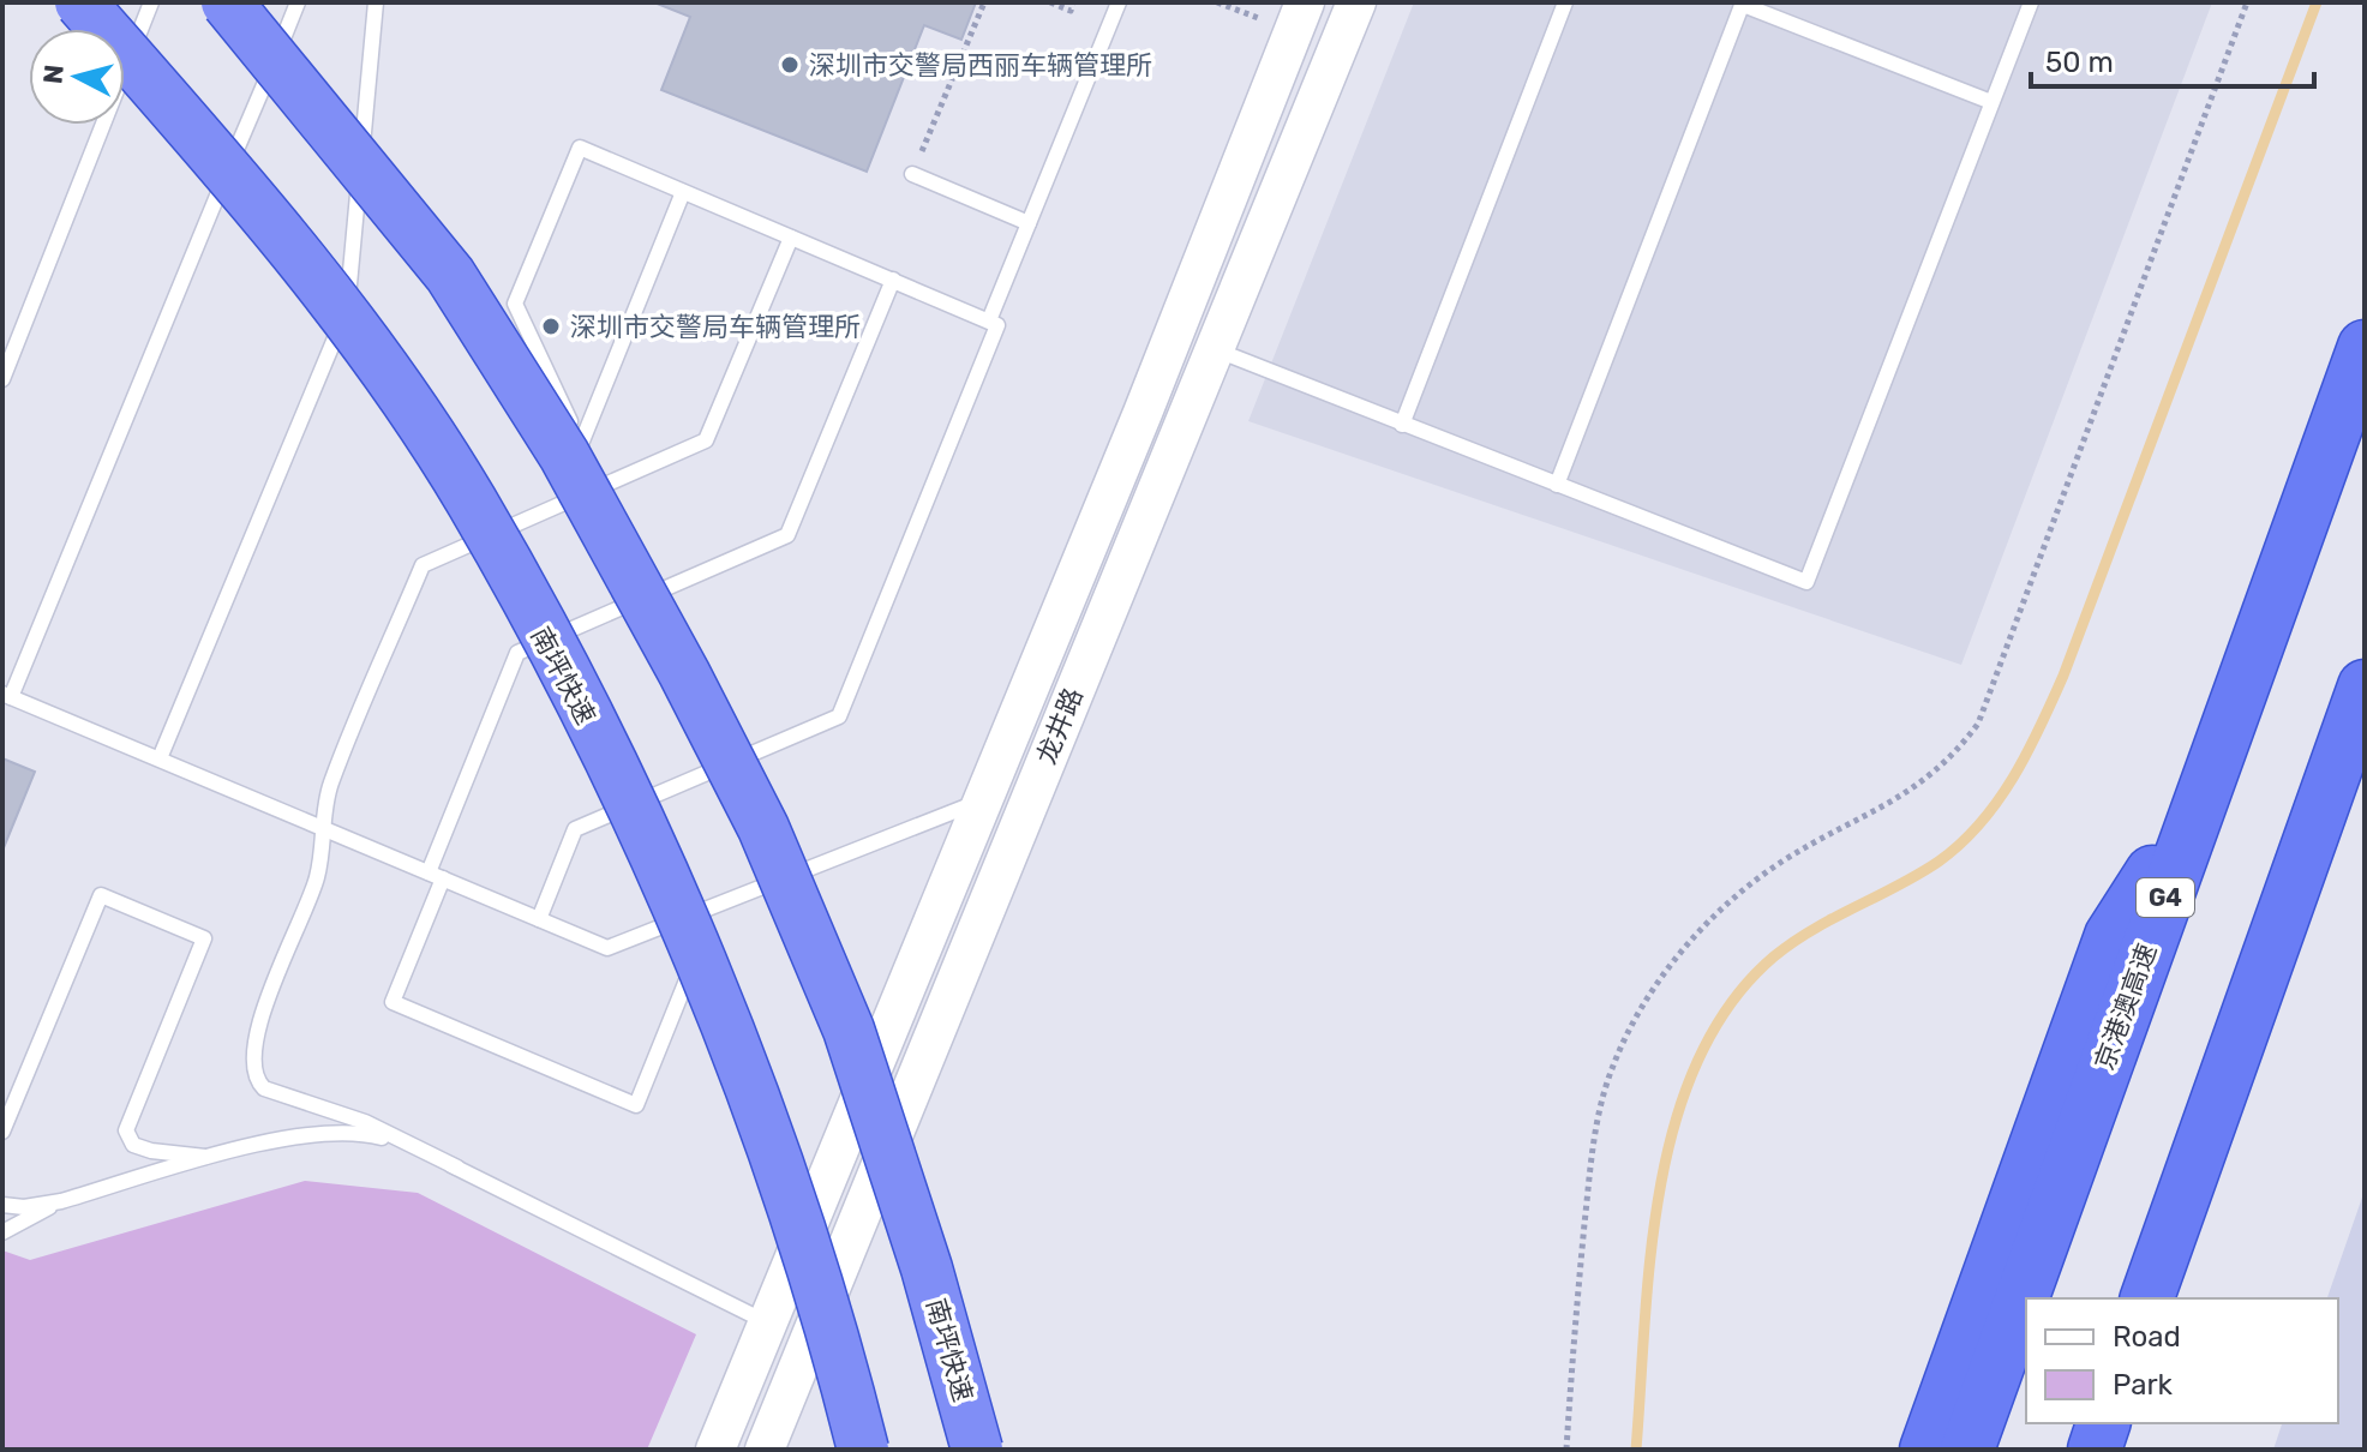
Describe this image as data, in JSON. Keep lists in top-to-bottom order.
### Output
{
  "streets": {
    "highway": ["南坪快速", "G4", "京港澳高速"],
    "street": ["龙井路"]
  },
  "places": ["深圳市交警局西丽车辆管理所", "深圳市交警局车辆管理所"],
  "legend": ["Road", "Park"],
  "scale_bar": "50 m",
  "north": "left"
}
